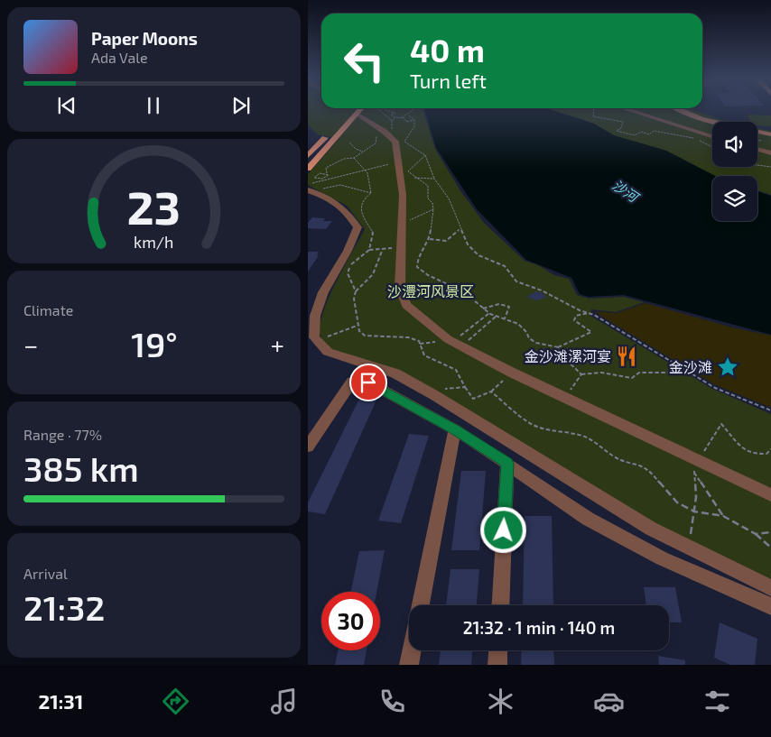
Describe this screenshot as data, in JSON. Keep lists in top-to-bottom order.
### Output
{
  "water": ["沙河"],
  "parks": ["沙澧河风景区"],
  "places": {
    "restaurant": ["金沙滩漯河宴"],
    "place": ["金沙滩"]
  },
  "page": {
    "turn": ["40 m", "Turn left"],
    "song": ["Paper Moons", "Ada Vale"],
    "tile": [
      "Climate",
      ["Range · 77%", "385 km"],
      ["Arrival", "21:32"]
    ],
    "heat": ["−", "19°", "+"],
    "limit": "30",
    "trip": "21:32 · 1 min · 140 m",
    "tabs": "21:31",
    "gauge": ["23", "km/h"]
  }
}
